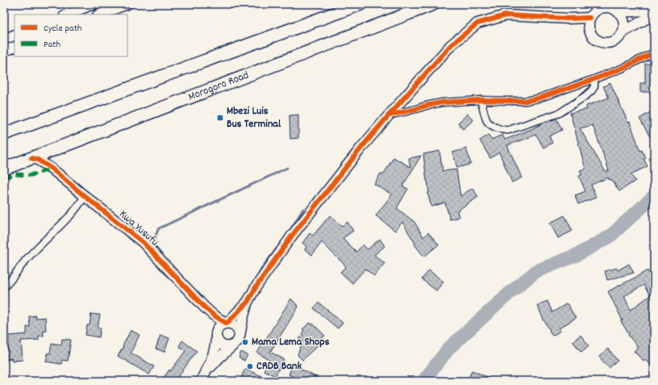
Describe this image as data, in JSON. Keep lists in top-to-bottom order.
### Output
{
  "streets": {
    "highway": ["Morogoro Road"],
    "street": ["Kwa Yusufu"]
  },
  "crossings": [
    ["Morogoro Road", "Kwa Yusufu"]
  ],
  "places": {
    "transit": ["Mbezi Luis Bus Terminal"],
    "other": ["Mama Lema Shops", "CRDB Bank"]
  },
  "legend": ["Cycle path", "Path"]
}
